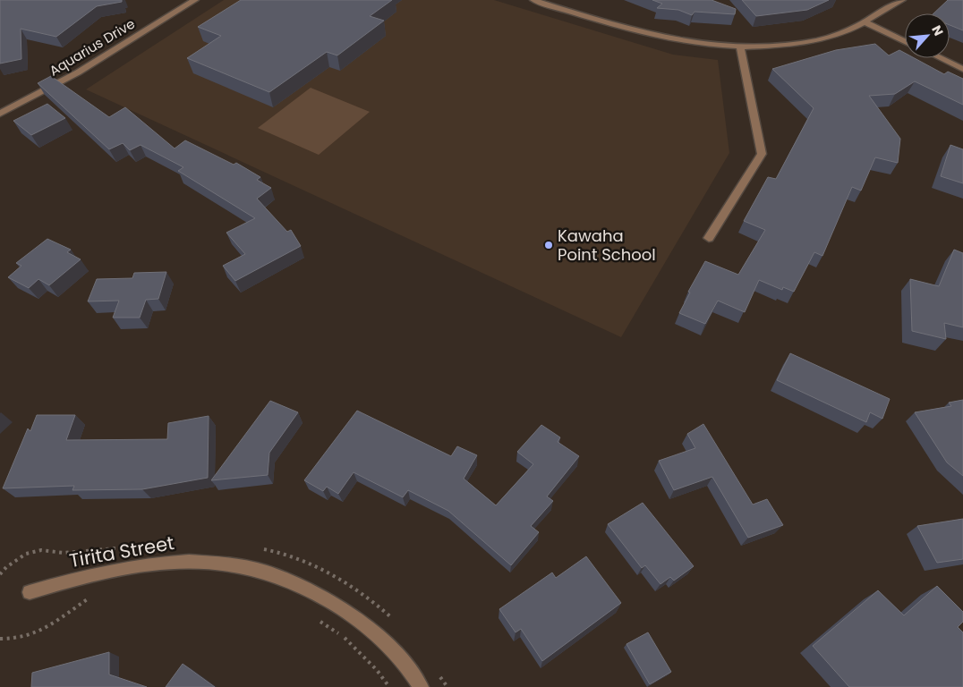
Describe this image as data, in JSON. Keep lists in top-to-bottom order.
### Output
{
  "streets": {
    "street": ["Aquarius Drive", "Tirita Street"]
  },
  "places": ["Kawaha Point School"],
  "north": "top right"
}
